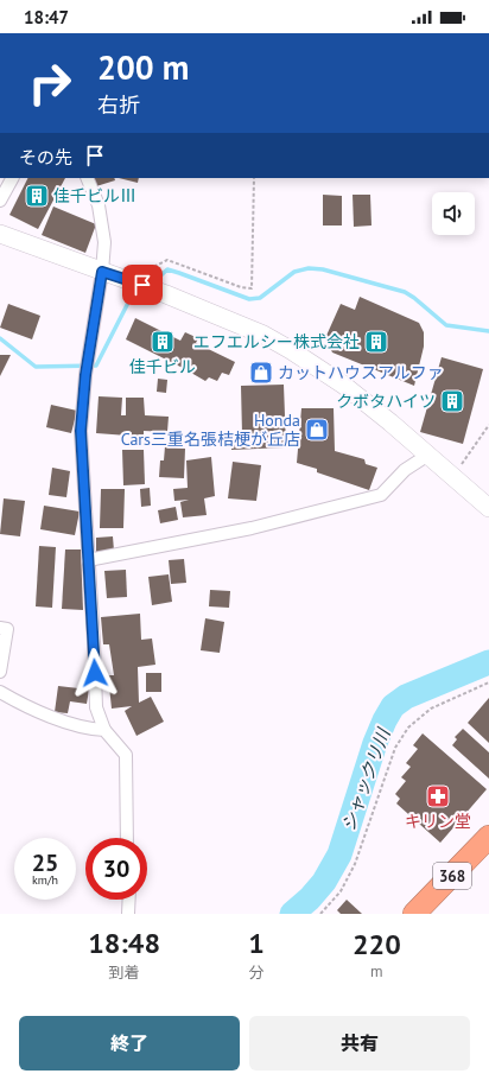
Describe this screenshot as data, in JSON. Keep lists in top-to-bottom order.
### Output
{
  "streets": {
    "highway": ["368"]
  },
  "water": ["シャックリ川"],
  "places": {
    "building": [
      "佳千ビルⅢ",
      "佳千ビル",
      "エフエルシー株式会社",
      "クボタハイツ"
    ],
    "shop": ["カットハウスアルファ", "Honda Cars三重名張桔梗が丘店"],
    "pharmacy": ["キリン堂"]
  },
  "page": {
    "status": "18:47",
    "turn": ["200 m", "右折"],
    "then": "その先",
    "speed": "25 km/h",
    "limit": "30",
    "eta": [
      "18:48",
      "到着",
      "1",
      "分",
      "220",
      "m"
    ],
    "buttons": ["終了", "共有"]
  }
}
